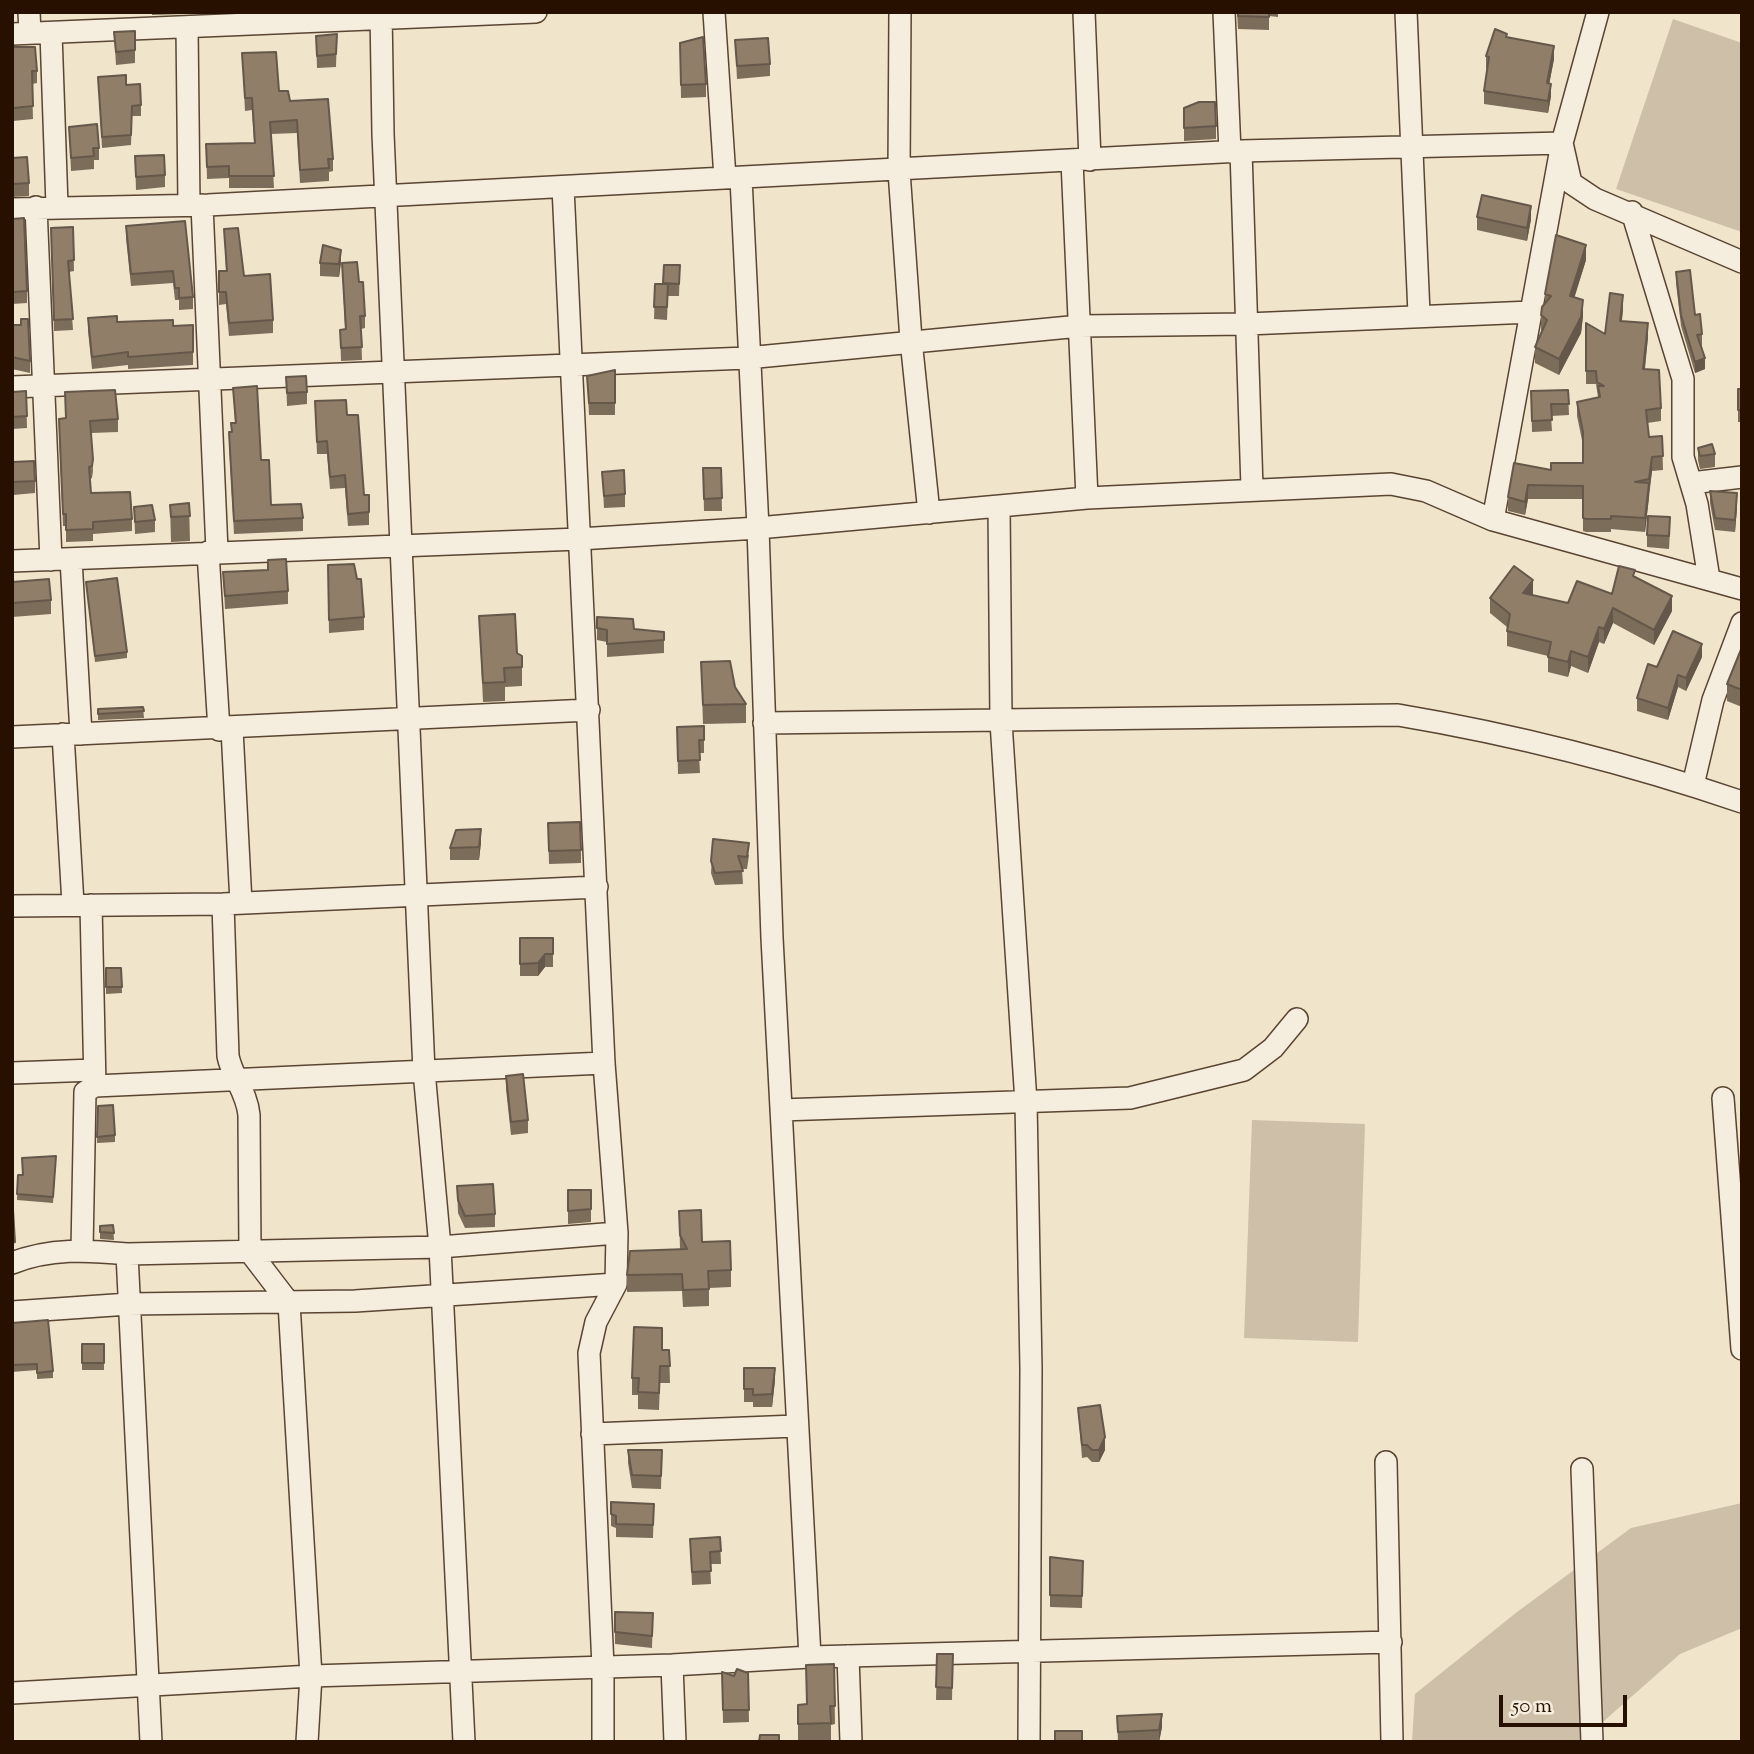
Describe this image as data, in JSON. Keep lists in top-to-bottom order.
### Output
{
  "scale_bar": "50 m"
}
